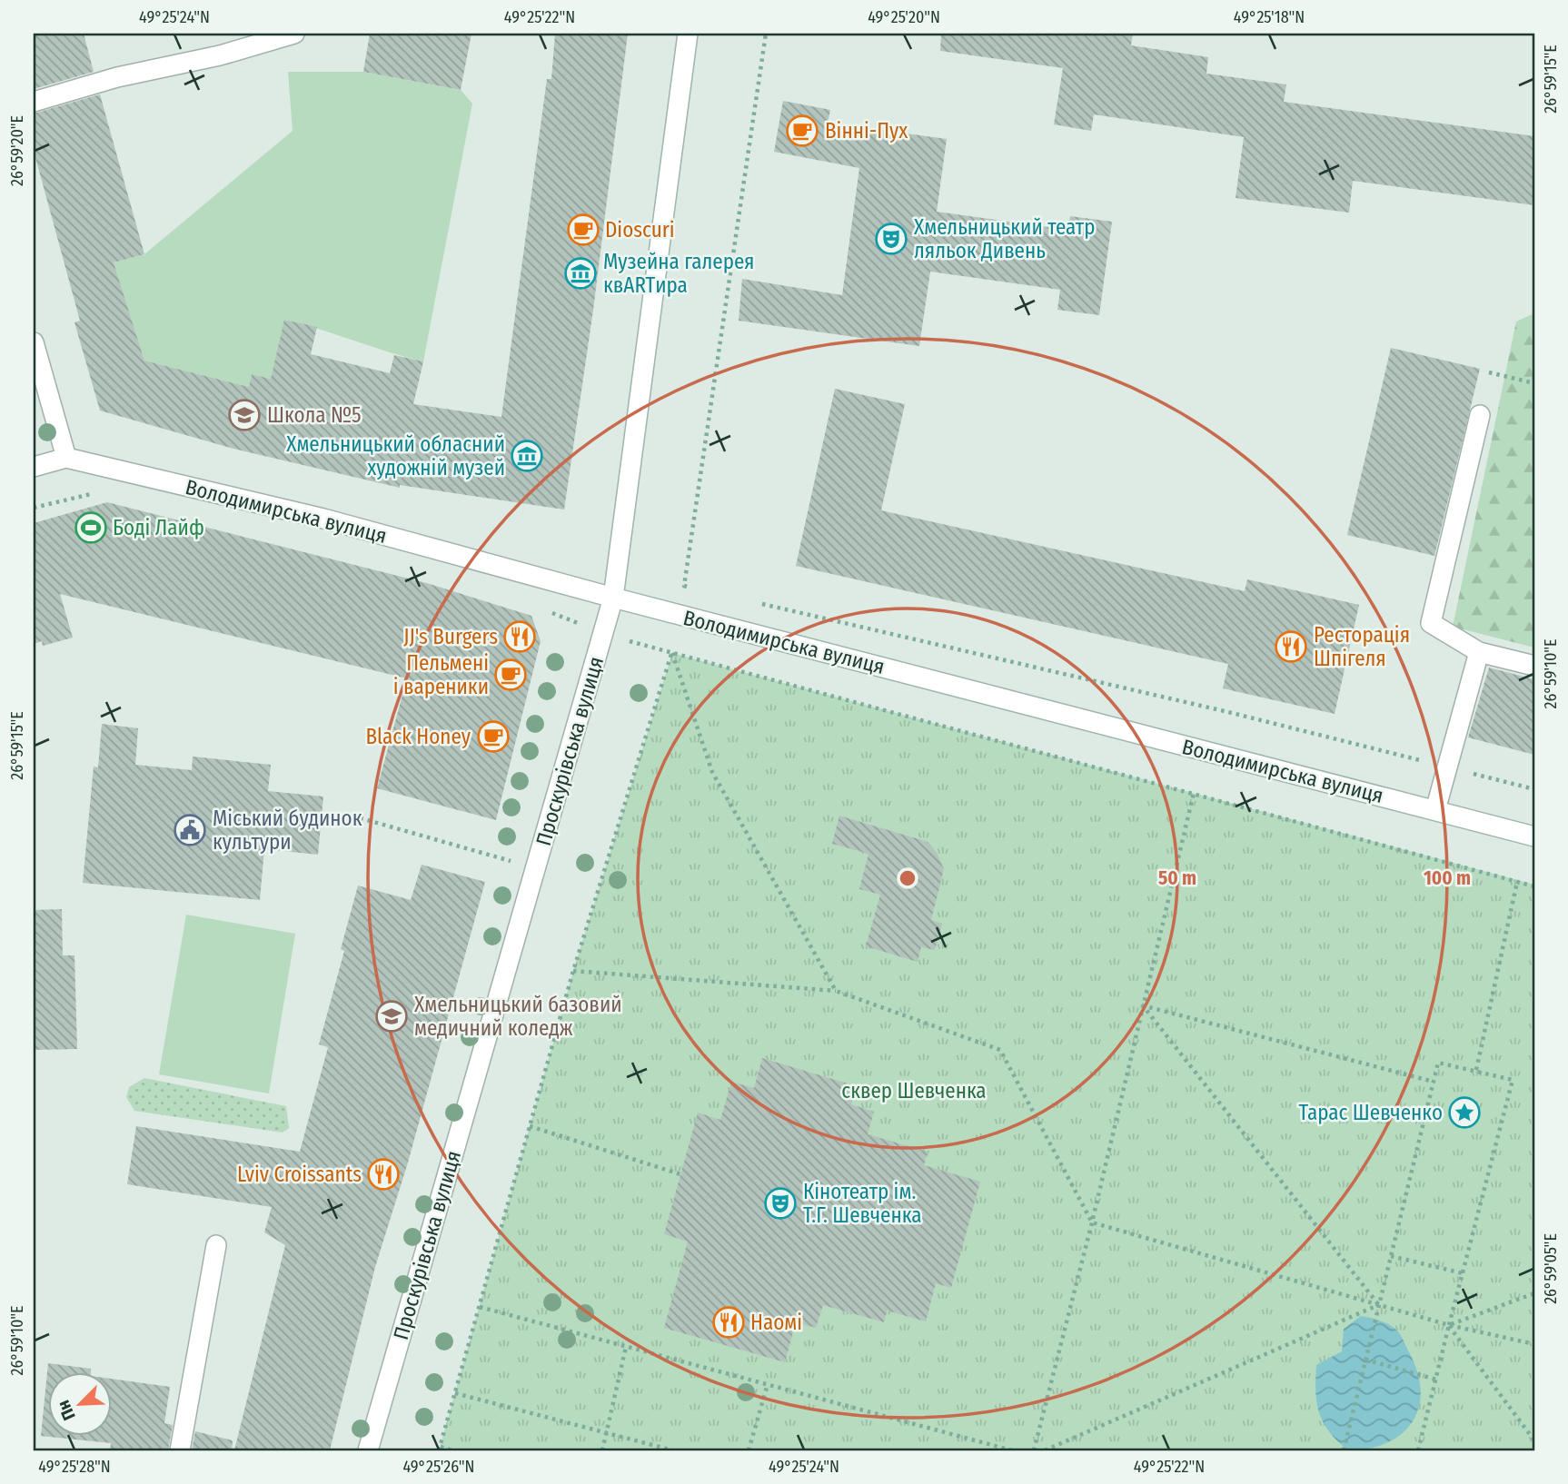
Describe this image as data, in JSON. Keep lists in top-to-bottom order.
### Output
{
  "streets": {
    "street": ["Володимирська вулиця", "Проскурівська вулиця"]
  },
  "crossings": [
    ["Володимирська вулиця", "Проскурівська вулиця"]
  ],
  "parks": ["сквер Шевченка"],
  "places": {
    "cafe": [
      "Вінні-Пух",
      "Dioscuri",
      "Пельмені і вареники",
      "Black Honey"
    ],
    "theatre": ["Хмельницький театр ляльок Дивень", "Кінотеатр ім. Т.Г. Шевченка"],
    "museum": ["Музейна галерея квARTира", "Хмельницький обласний художній музей"],
    "school or university": ["Школа №5", "Хмельницький базовий медичний коледж"],
    "sports": ["Боді Лайф"],
    "restaurant": [
      "JJ's Burgers",
      "Ресторація Шпігеля",
      "Lviv Croissants",
      "Наомі"
    ],
    "public building": ["Міський будинок культури"],
    "place": ["Тарас Шевченко"]
  },
  "north": "bottom left",
  "coordinates": [
    "49°25'24\"N",
    "49°25'22\"N",
    "49°25'20\"N",
    "49°25'18\"N",
    "26°59'15\"E",
    "26°59'20\"E",
    "26°59'10\"E",
    "26°59'05\"E",
    "49°25'28\"N",
    "49°25'26\"N"
  ],
  "rings": ["50 m", "100 m"]
}
